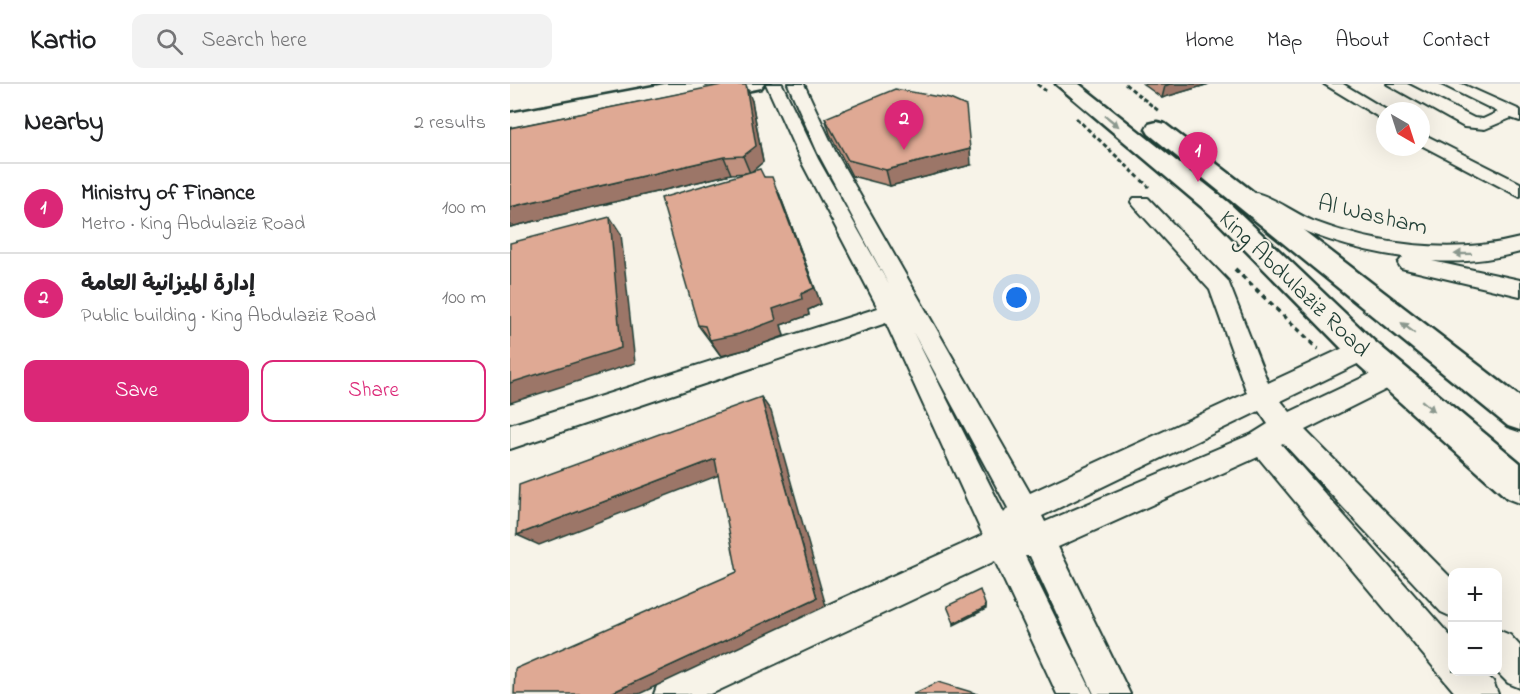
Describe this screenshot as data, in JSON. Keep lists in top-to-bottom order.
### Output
{
  "streets": {
    "main road": ["King Abdulaziz Road"],
    "street": ["Al Washam"]
  },
  "crossings": [
    ["Al Washam", "King Abdulaziz Road"]
  ],
  "north": "bottom right",
  "page": {
    "header": "Kartio",
    "search": "Search here",
    "nav": [
      "Home",
      "Map",
      "About",
      "Contact"
    ],
    "heading": ["Nearby", "2 results"],
    "pins": ["2", "1"],
    "list": [
      {
        "mark": "1",
        "name": "Ministry of Finance",
        "note": "Metro · King Abdulaziz Road",
        "value": "100 m"
      },
      {
        "mark": "2",
        "name": "إدارة الميزانية العامة",
        "note": "Public building · King Abdulaziz Road",
        "value": "100 m"
      }
    ],
    "buttons": ["Save", "Share"],
    "map_buttons": ["+", "−"]
  }
}
